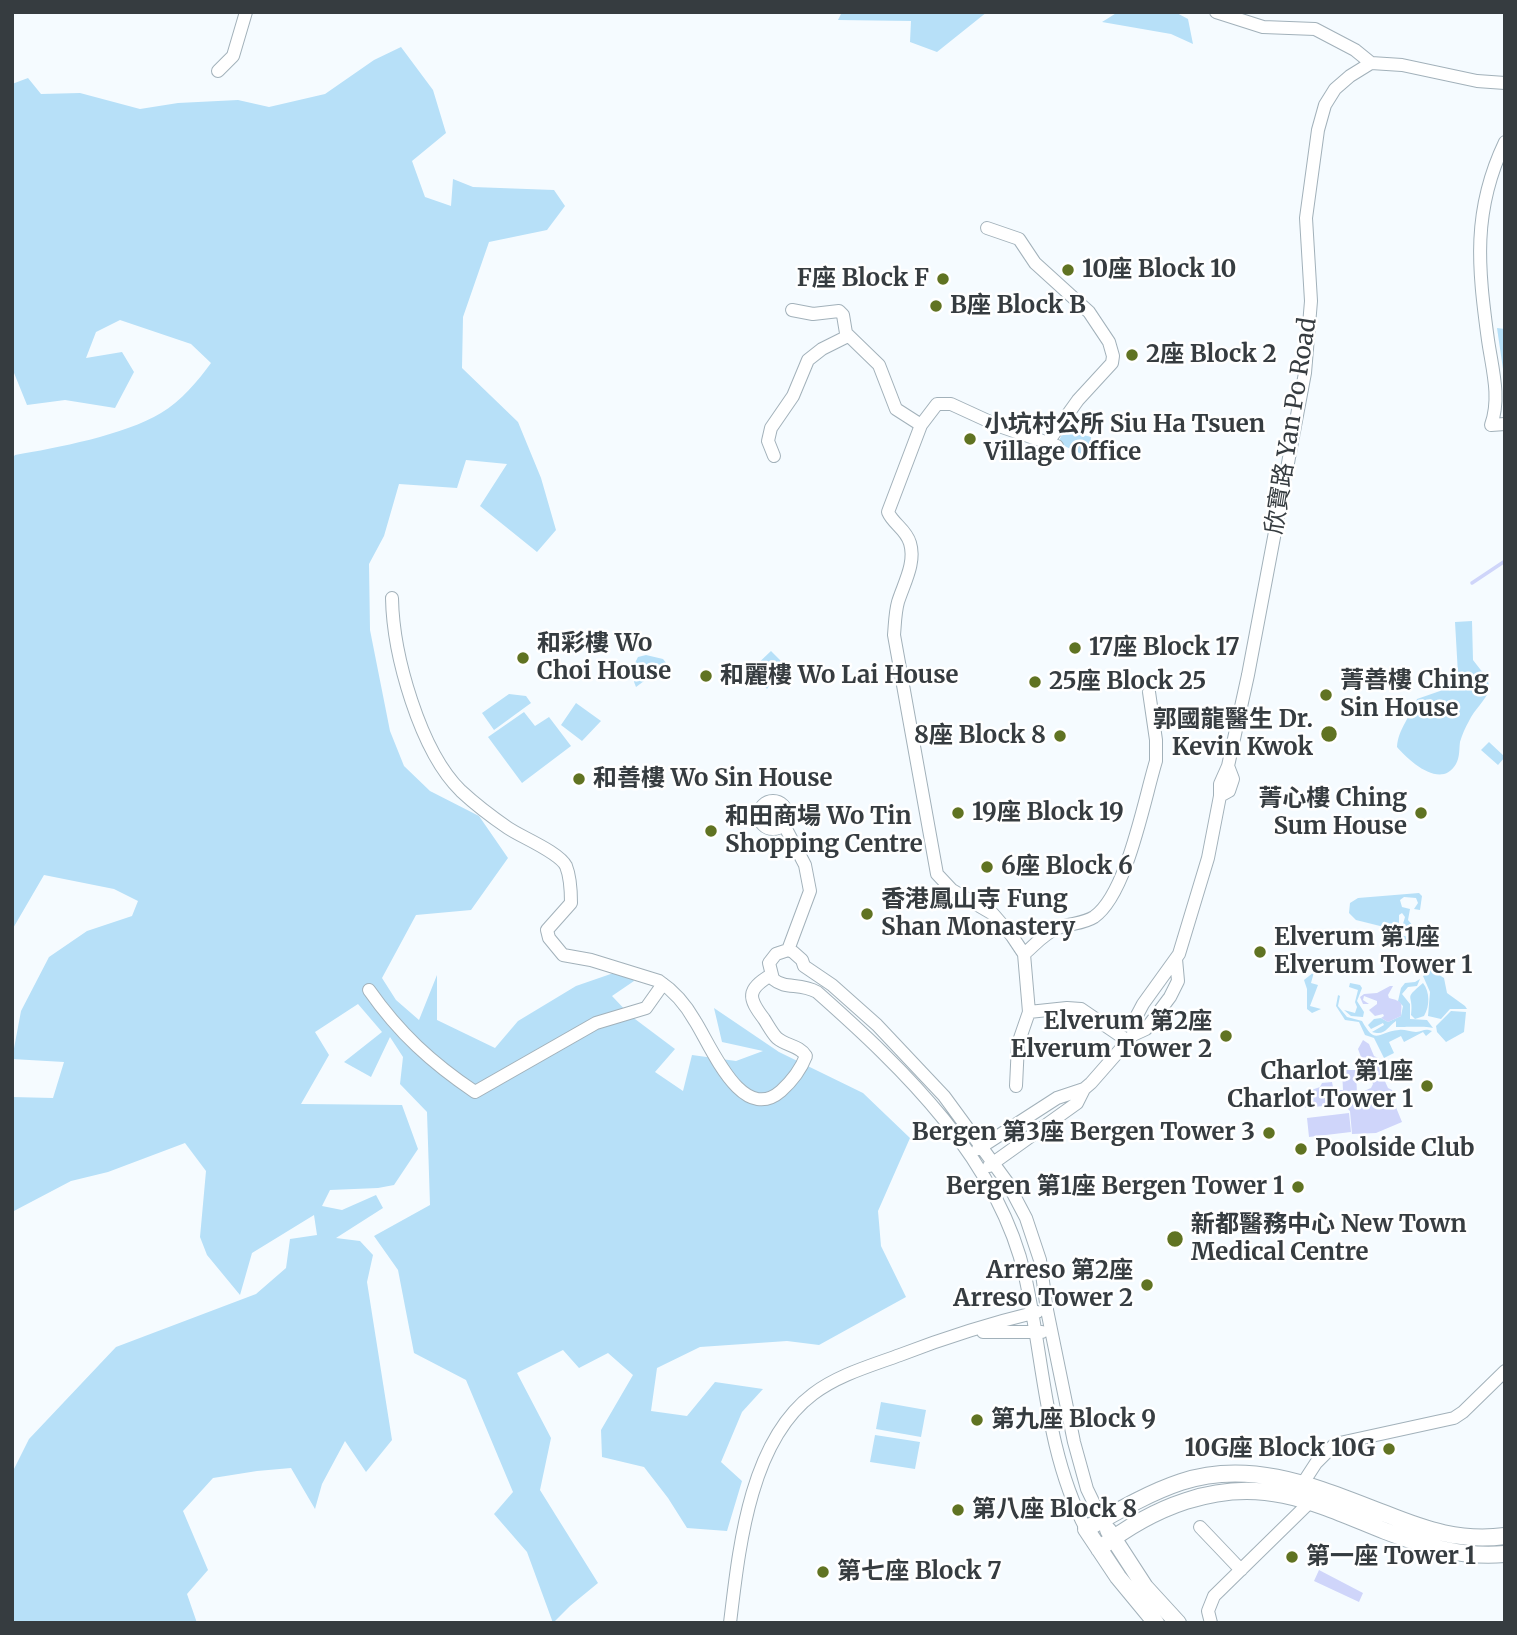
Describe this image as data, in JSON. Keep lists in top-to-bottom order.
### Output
{
  "streets": {
    "street": ["欣寶路 Yan Po Road"]
  },
  "places": [
    "10座 Block 10",
    "F座 Block F",
    "B座 Block B",
    "2座 Block 2",
    "小坑村公所 Siu Ha Tsuen Village Office",
    "17座 Block 17",
    "和彩樓 Wo Choi House",
    "和麗樓 Wo Lai House",
    "25座 Block 25",
    "菁善樓 Ching Sin House",
    "郭國龍醫生 Dr. Kevin Kwok",
    "8座 Block 8",
    "和善樓 Wo Sin House",
    "19座 Block 19",
    "菁心樓 Ching Sum House",
    "和田商場 Wo Tin Shopping Centre",
    "6座 Block 6",
    "香港鳳山寺 Fung Shan Monastery",
    "Elverum 第1座 Elverum Tower 1",
    "Elverum 第2座 Elverum Tower 2",
    "Charlot 第1座 Charlot Tower 1",
    "Bergen 第3座 Bergen Tower 3",
    "Poolside Club",
    "Bergen 第1座 Bergen Tower 1",
    "新都醫務中心 New Town Medical Centre",
    "Arreso 第2座 Arreso Tower 2",
    "第九座 Block 9",
    "10G座 Block 10G",
    "第八座 Block 8",
    "第一座 Tower 1",
    "第七座 Block 7"
  ]
}
